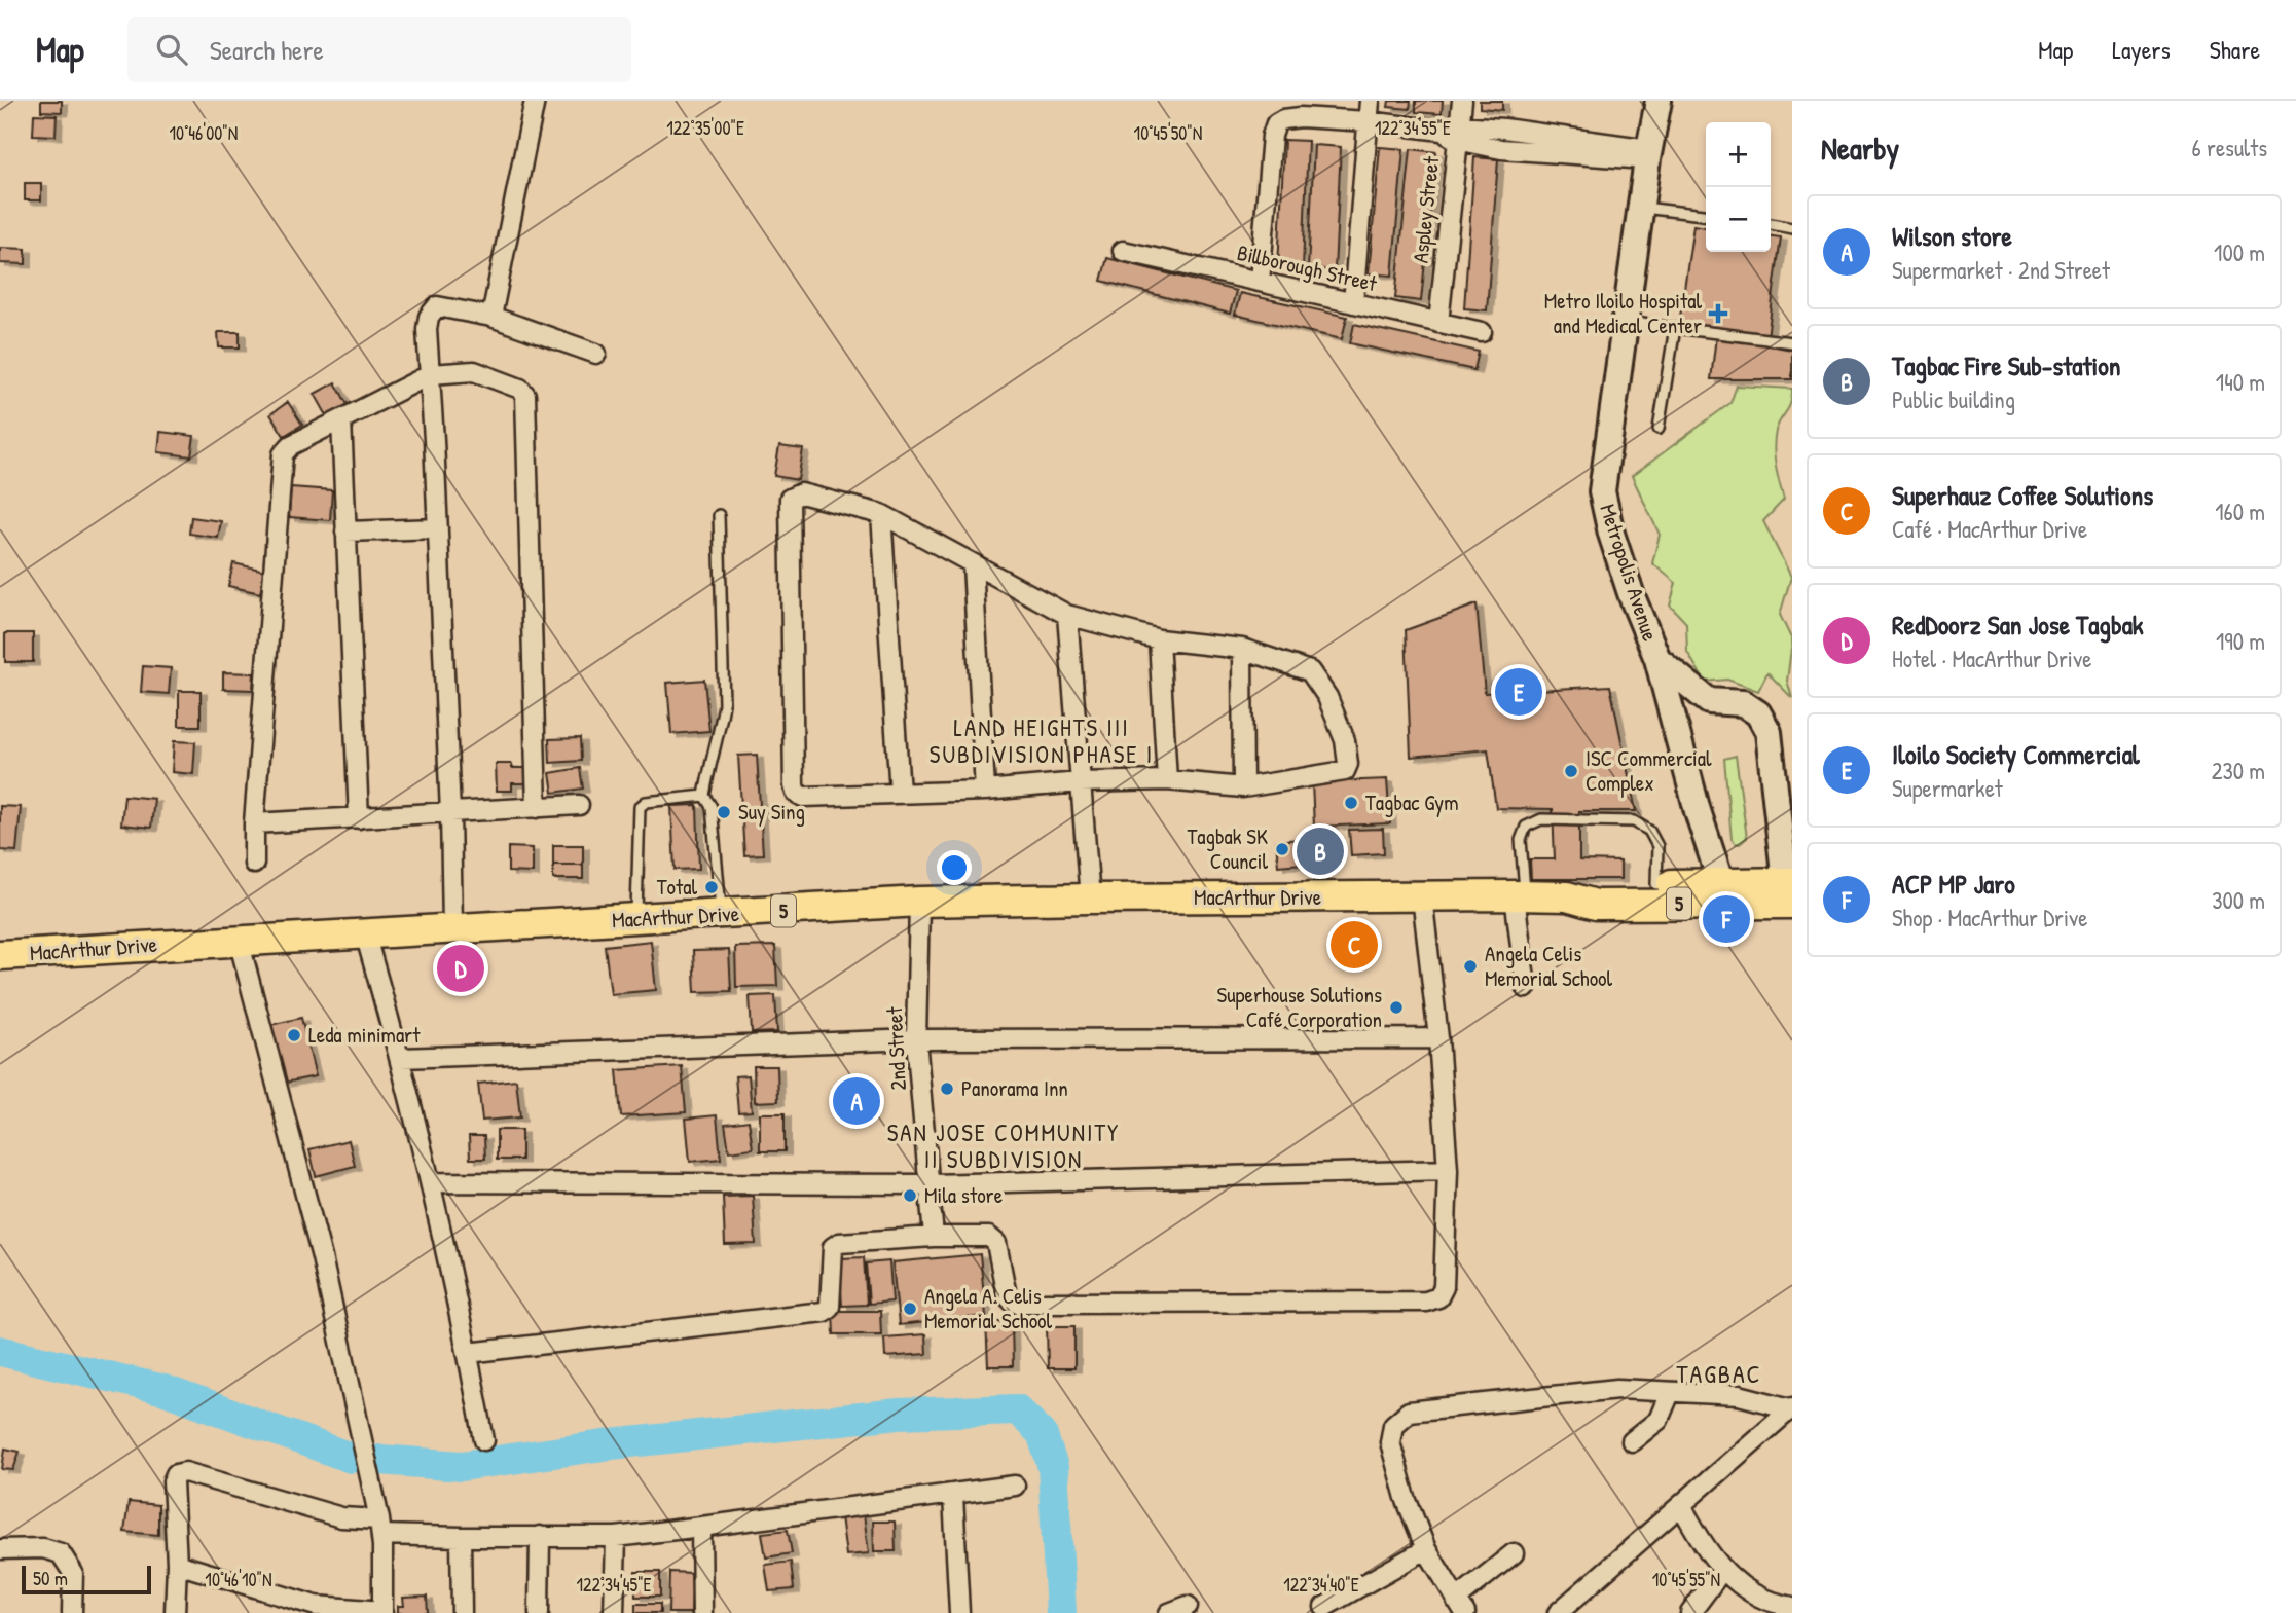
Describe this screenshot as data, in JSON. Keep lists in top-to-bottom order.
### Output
{
  "streets": {
    "main road": ["Metropolis Avenue", "MacArthur Drive", "5"],
    "street": ["Aspley Street", "Billborough Street", "2nd Street"]
  },
  "crossings": [
    ["Aspley Street", "Billborough Street"],
    ["Metropolis Avenue", "MacArthur Drive"],
    ["MacArthur Drive", "2nd Street"]
  ],
  "districts": ["LAND HEIGHTS III SUBDIVISION PHASE I", "SAN JOSE COMMUNITY II SUBDIVISION", "TAGBAC"],
  "places": {
    "health": ["Metro Iloilo Hospital and Medical Center"],
    "other": [
      "ISC Commercial Complex",
      "Tagbac Gym",
      "Suy Sing",
      "Tagbak SK Council",
      "Total",
      "Angela Celis Memorial School",
      "Superhouse Solutions Café Corporation",
      "Leda minimart",
      "Panorama Inn",
      "Mila store",
      "Angela A. Celis Memorial School"
    ]
  },
  "scale_bar": "50 m",
  "page": {
    "header": "Map",
    "search": "Search here",
    "nav": ["Map", "Layers", "Share"],
    "heading": ["Nearby", "6 results"],
    "map_buttons": ["+", "−"],
    "list": [
      {
        "mark": "A",
        "name": "Wilson store",
        "note": "Supermarket · 2nd Street",
        "value": "100 m"
      },
      {
        "mark": "B",
        "name": "Tagbac Fire Sub-station",
        "note": "Public building",
        "value": "140 m"
      },
      {
        "mark": "C",
        "name": "Superhauz Coffee Solutions",
        "note": "Café · MacArthur Drive",
        "value": "160 m"
      },
      {
        "mark": "D",
        "name": "RedDoorz San Jose Tagbak",
        "note": "Hotel · MacArthur Drive",
        "value": "190 m"
      },
      {
        "mark": "E",
        "name": "Iloilo Society Commercial",
        "note": "Supermarket",
        "value": "230 m"
      },
      {
        "mark": "F",
        "name": "ACP MP Jaro",
        "note": "Shop · MacArthur Drive",
        "value": "300 m"
      }
    ],
    "pins": [
      "E",
      "B",
      "F",
      "C",
      "D",
      "A"
    ],
    "scale": "50 m"
  },
  "coordinates": [
    "122°35'00\"E",
    "122°34'55\"E",
    "10°46'00\"N",
    "10°45'50\"N",
    "10°46'10\"N",
    "10°45'55\"N",
    "122°34'45\"E",
    "122°34'40\"E"
  ]
}
